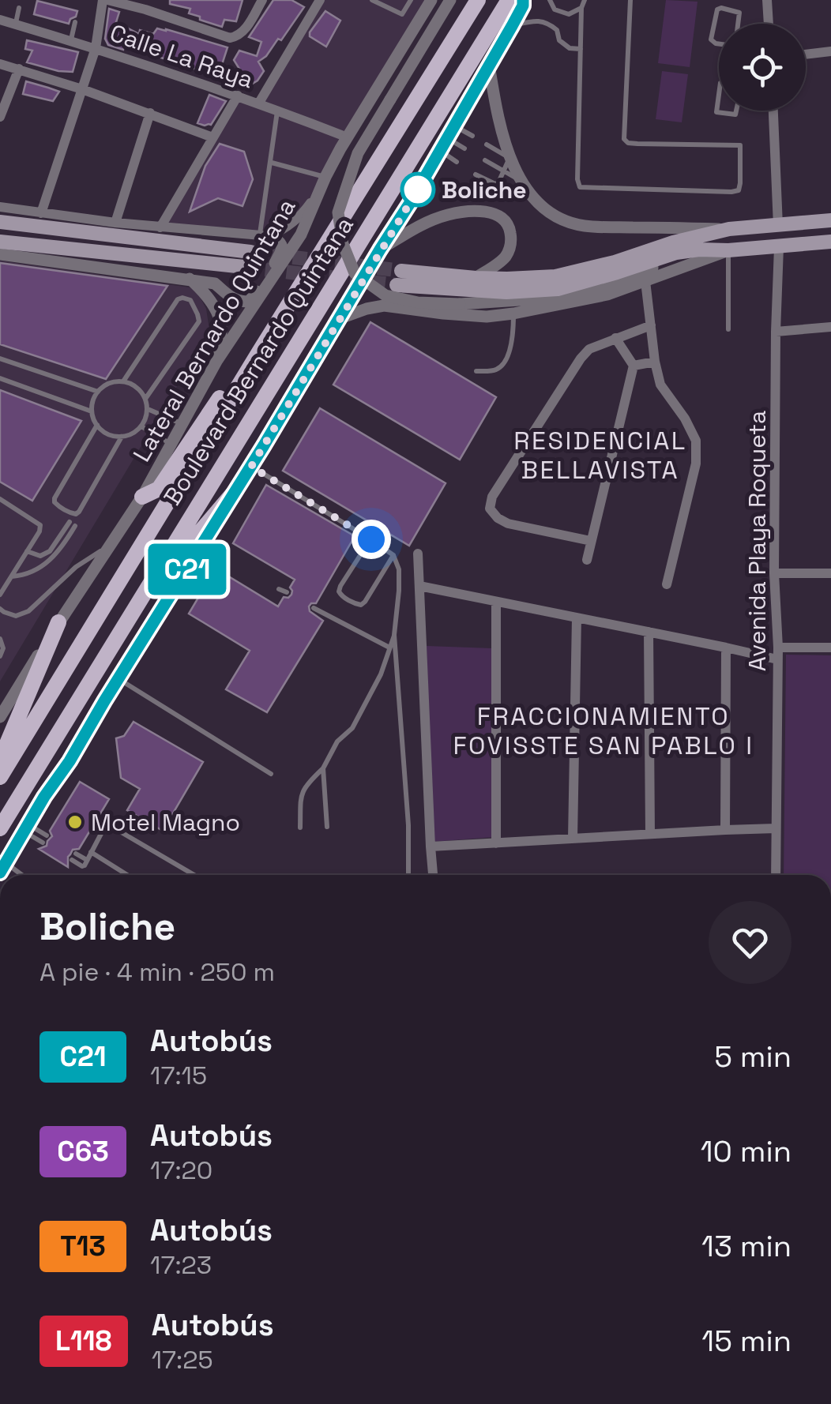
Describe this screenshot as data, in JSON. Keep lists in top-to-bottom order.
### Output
{
  "streets": {
    "main road": ["Boulevard Bernardo Quintana"],
    "street": ["Calle La Raya", "Lateral Bernardo Quintana", "Avenida Playa Roqueta"]
  },
  "crossings": [
    ["Calle La Raya", "Lateral Bernardo Quintana"]
  ],
  "districts": ["RESIDENCIAL BELLAVISTA", "FRACCIONAMIENTO FOVISSTE SAN PABLO I"],
  "places": ["Boliche", "Motel Magno"],
  "lines": ["bus line C21"],
  "page": {
    "on_map": "C21",
    "heading": ["Boliche", "A pie · 4 min · 250 m"],
    "list": [
      {
        "mark": "C21",
        "name": "Autobús",
        "note": "17:15",
        "value": "5 min"
      },
      {
        "mark": "C63",
        "name": "Autobús",
        "note": "17:20",
        "value": "10 min"
      },
      {
        "mark": "T13",
        "name": "Autobús",
        "note": "17:23",
        "value": "13 min"
      },
      {
        "mark": "L118",
        "name": "Autobús",
        "note": "17:25",
        "value": "15 min"
      }
    ]
  }
}
